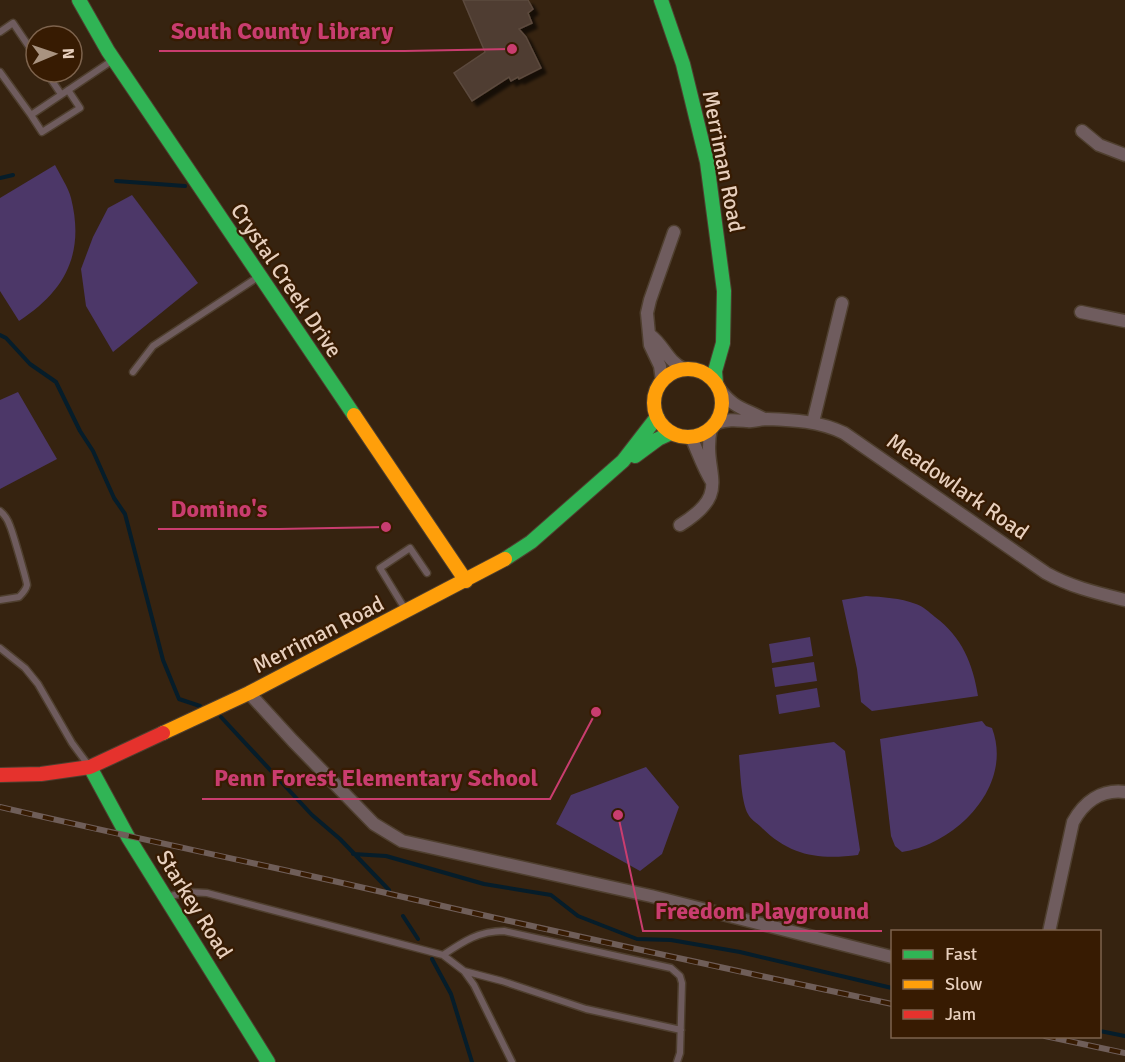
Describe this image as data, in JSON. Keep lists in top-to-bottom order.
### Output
{
  "streets": {
    "main road": ["Merriman Road", "Crystal Creek Drive", "Starkey Road"],
    "street": ["Meadowlark Road"]
  },
  "crossings": [
    ["Merriman Road", "Crystal Creek Drive"],
    ["Merriman Road", "Meadowlark Road"],
    ["Merriman Road", "Starkey Road"]
  ],
  "places": [
    "South County Library",
    "Domino's",
    "Penn Forest Elementary School",
    "Freedom Playground"
  ],
  "legend": ["Fast", "Slow", "Jam"],
  "north": "right"
}
